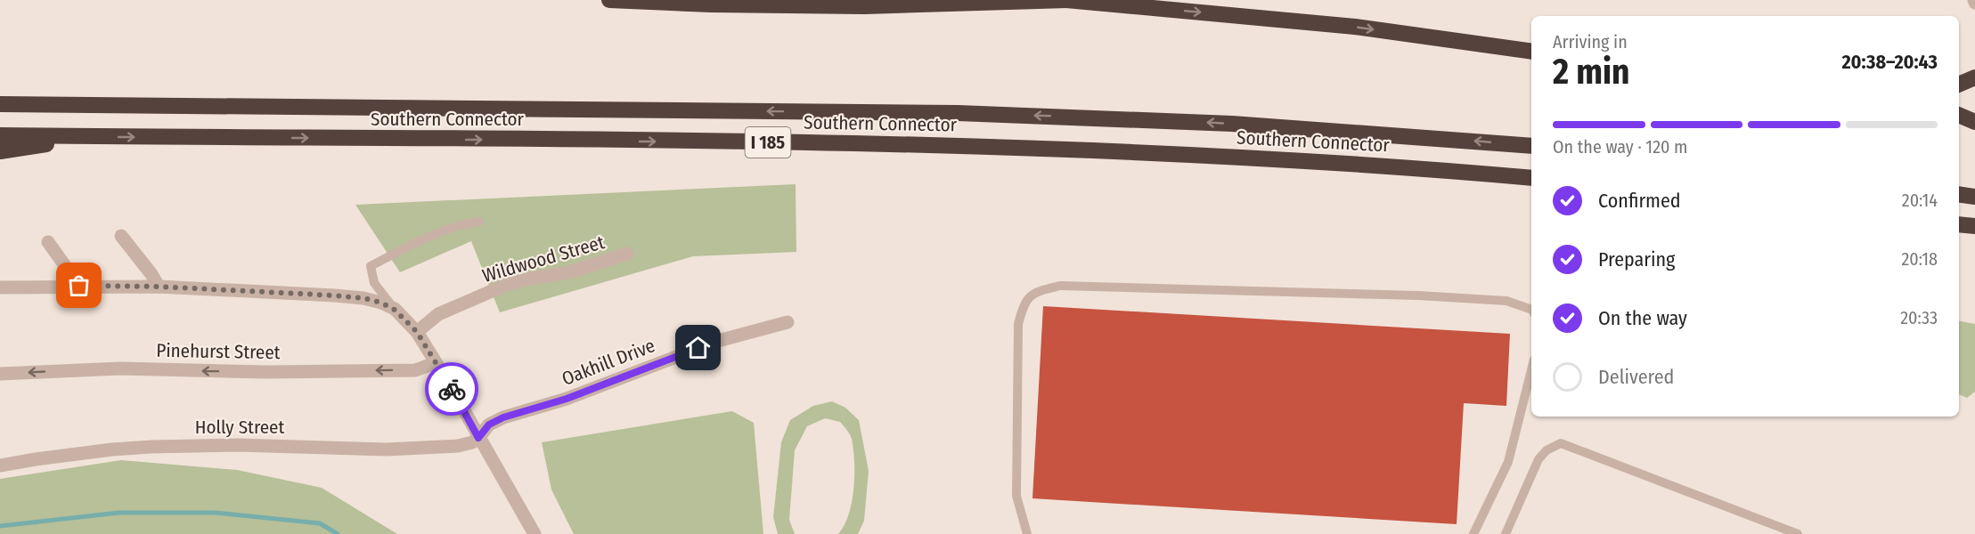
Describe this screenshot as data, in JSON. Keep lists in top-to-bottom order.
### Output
{
  "streets": {
    "highway": ["Southern Connector", "I 185"],
    "street": [
      "Wildwood Street",
      "Pinehurst Street",
      "Oakhill Drive",
      "Holly Street"
    ]
  },
  "crossings": [
    ["Oakhill Drive", "Holly Street"]
  ],
  "page": {
    "heading": ["2 min", "Arriving in", "20:38–20:43"],
    "bar": "On the way · 120 m",
    "list": [
      ["Confirmed", "20:14"],
      ["Preparing", "20:18"],
      ["On the way", "20:33"],
      "Delivered"
    ]
  }
}
